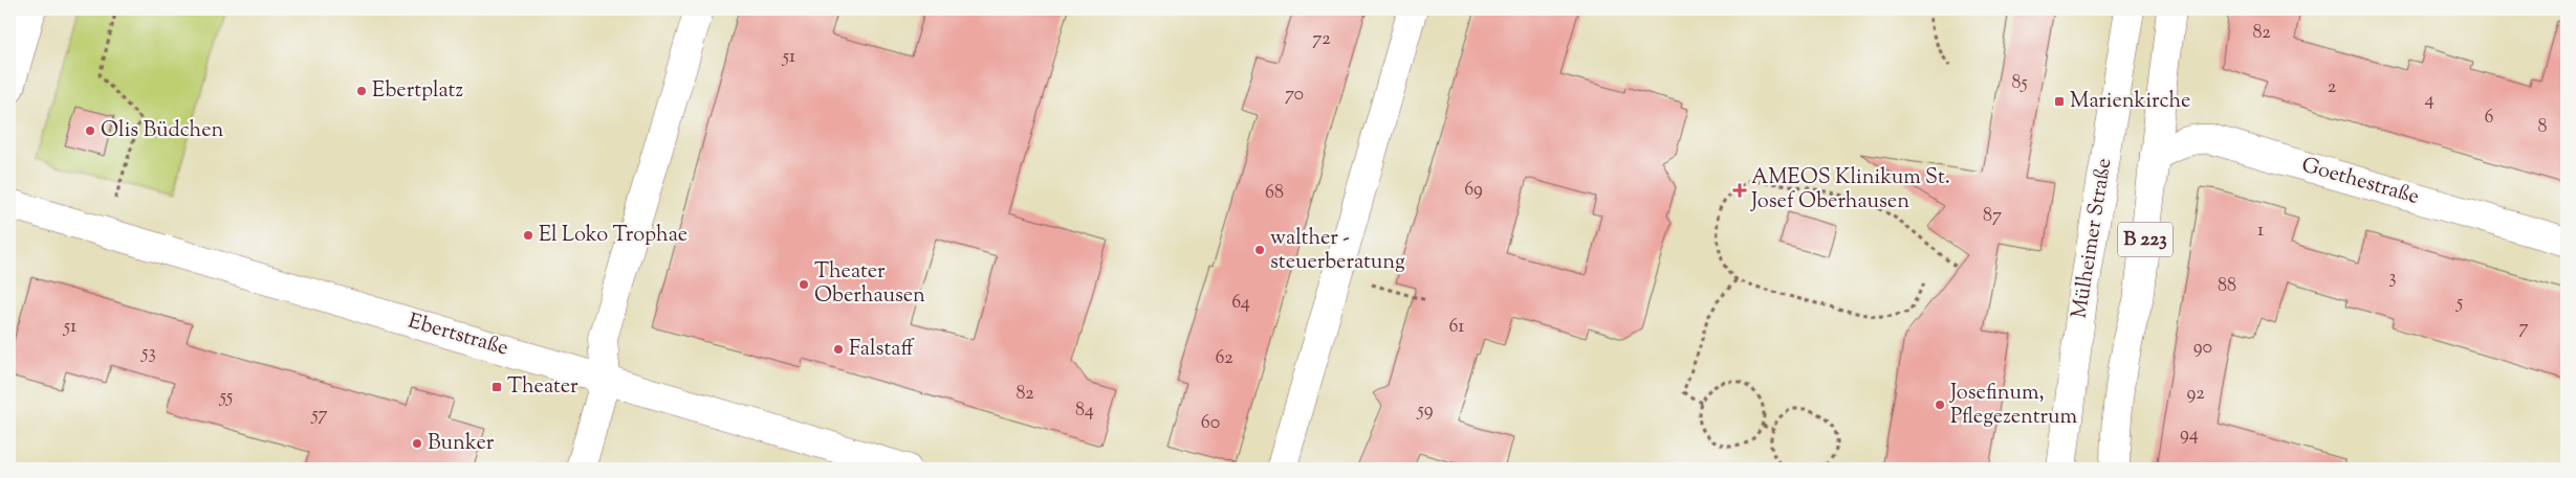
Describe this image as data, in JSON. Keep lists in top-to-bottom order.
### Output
{
  "streets": {
    "street": [
      "Goethestraße",
      "Mülheimer Straße",
      "B 223",
      "Ebertstraße"
    ]
  },
  "crossings": [
    ["Goethestraße", "B 223"]
  ],
  "places": {
    "other": [
      "Ebertplatz",
      "Olis Büdchen",
      "El Loko Trophae",
      "walther - steuerberatung",
      "Theater Oberhausen",
      "Falstaff",
      "Josefinum, Pflegezentrum",
      "Bunker"
    ],
    "transit": ["Marienkirche", "Theater"],
    "health": ["AMEOS Klinikum St. Josef Oberhausen"]
  },
  "house_numbers": [
    "82",
    "72",
    "51",
    "85",
    "2",
    "70",
    "4",
    "6",
    "8",
    "69",
    "68",
    "87",
    "1",
    "3",
    "88",
    "64",
    "5",
    "51",
    "61",
    "7",
    "90",
    "53",
    "62",
    "82",
    "92",
    "55",
    "84",
    "59",
    "57",
    "60",
    "94"
  ]
}
